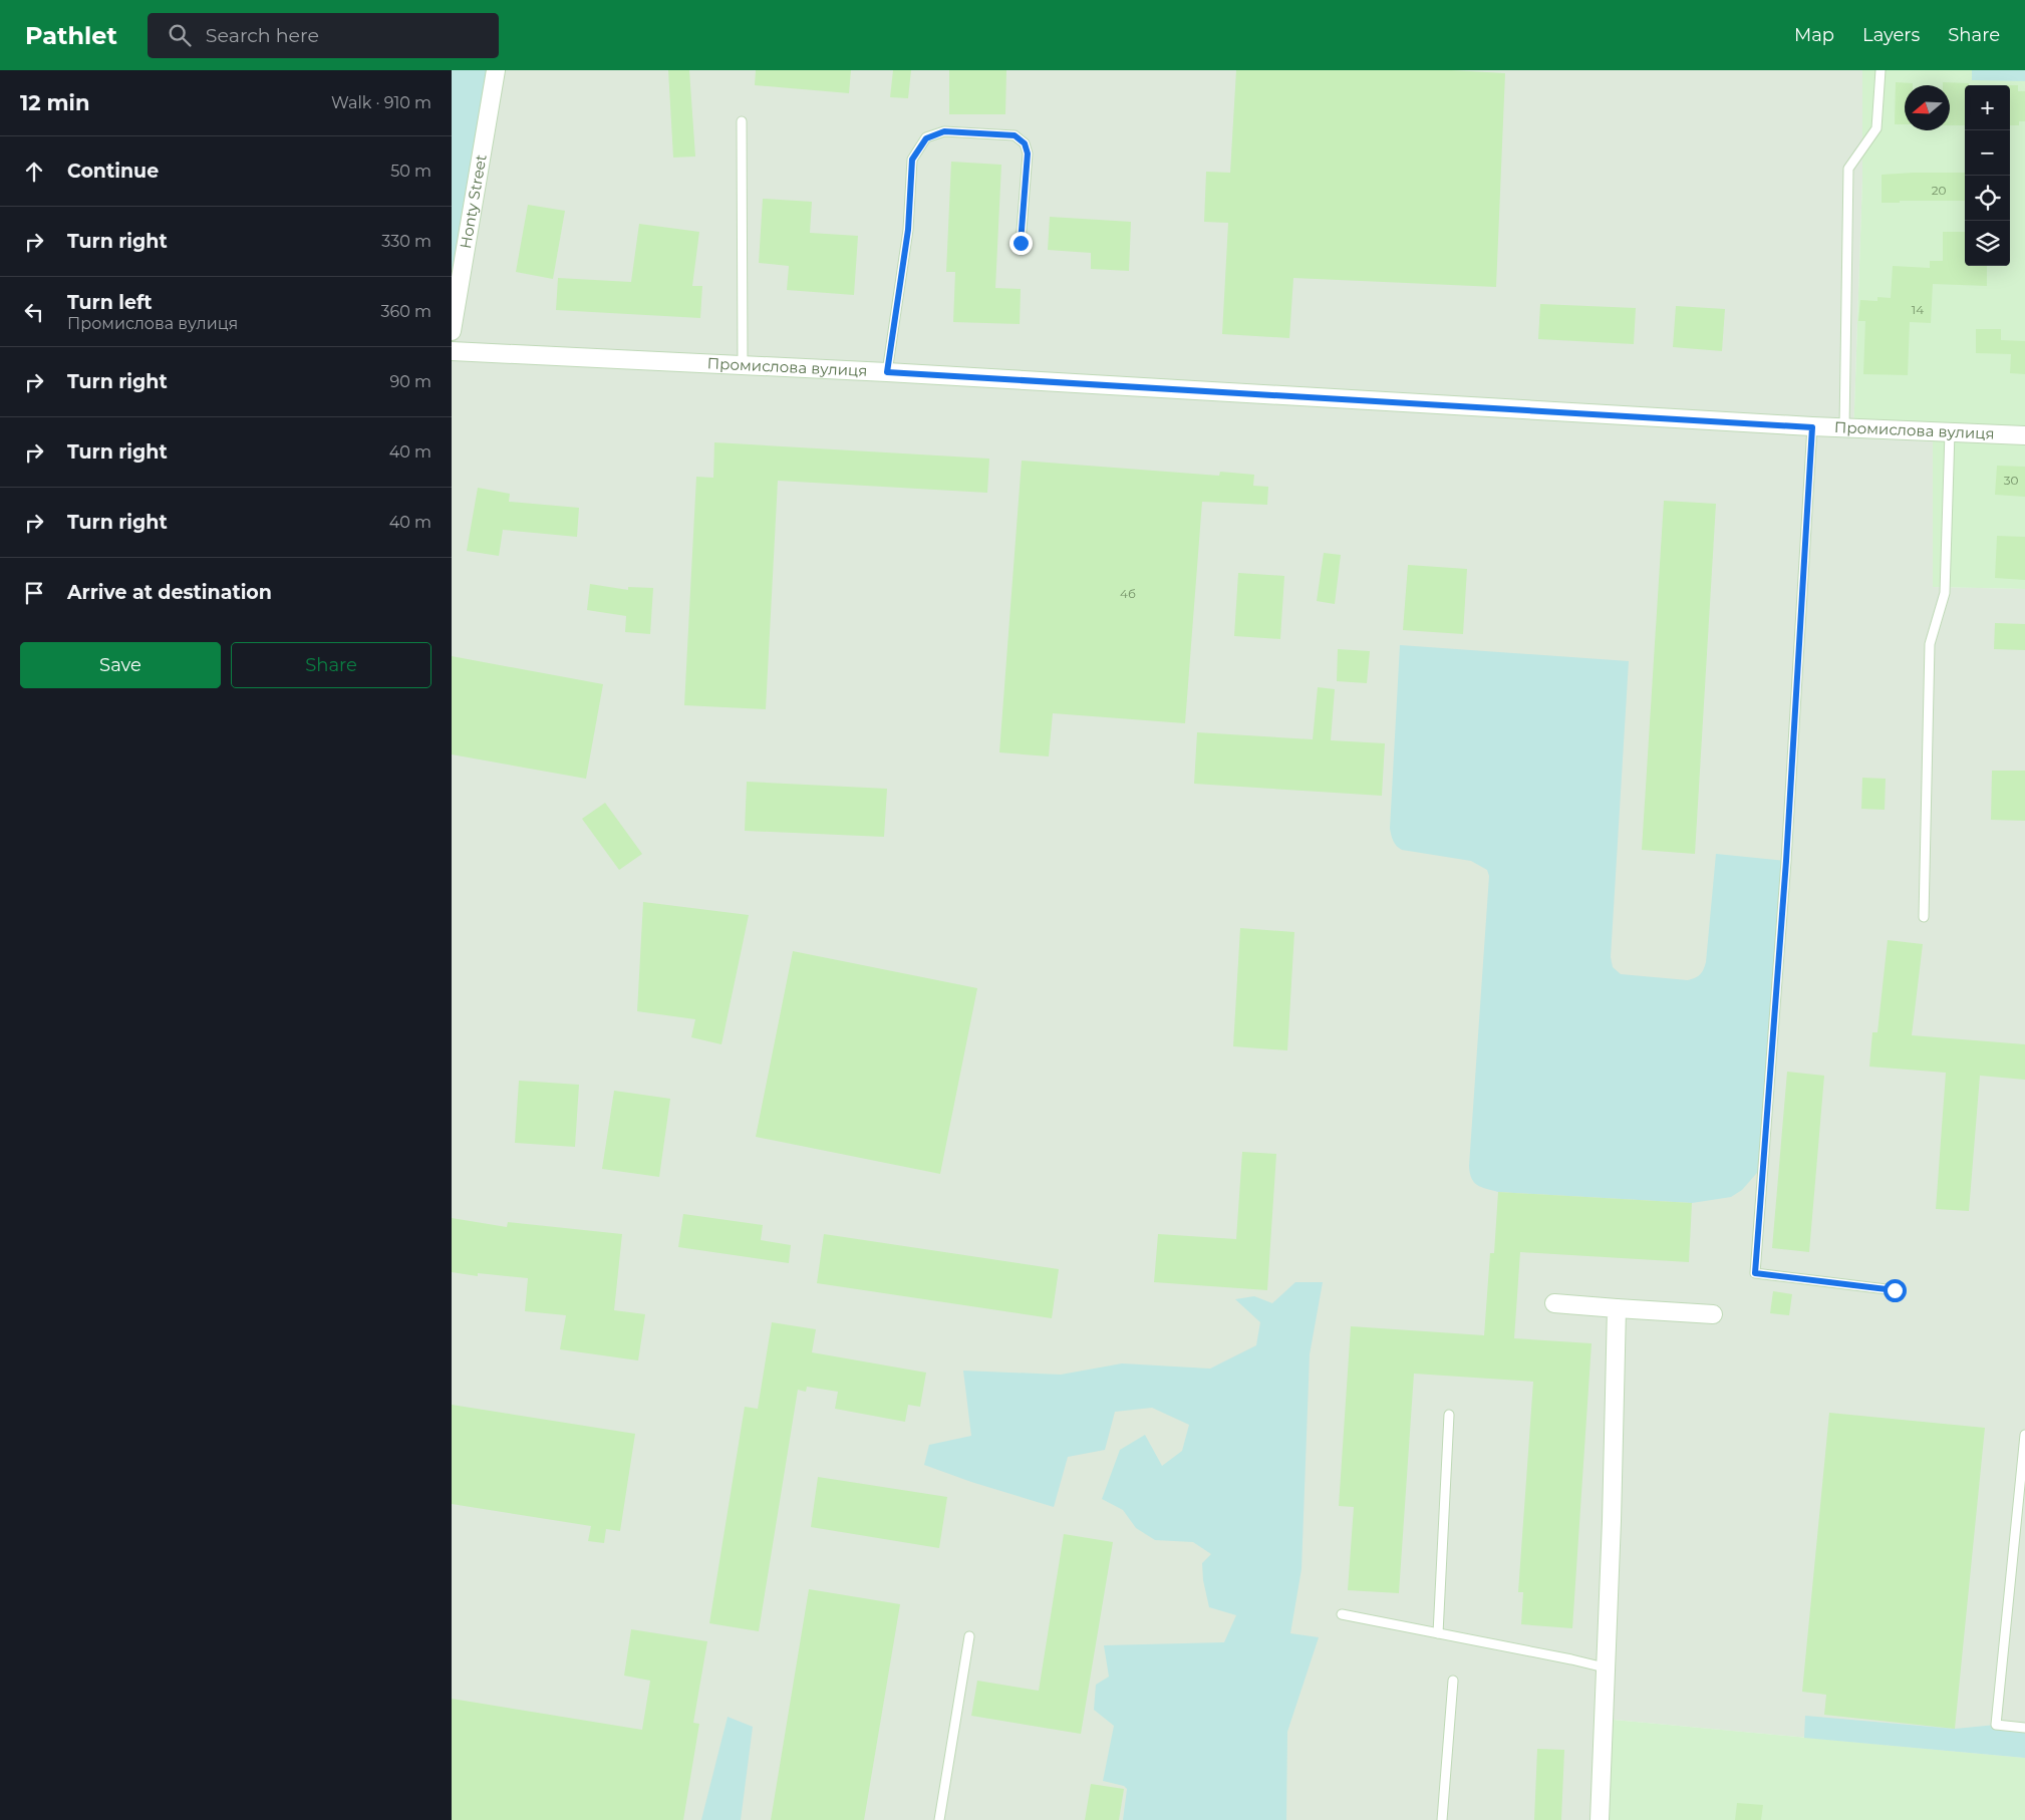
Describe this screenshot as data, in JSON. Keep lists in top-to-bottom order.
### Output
{
  "streets": {
    "street": ["Honty Street", "Промислова вулиця"]
  },
  "house_numbers": [
    "20",
    "14",
    "30",
    "4б"
  ],
  "north": "left",
  "page": {
    "header": "Pathlet",
    "search": "Search here",
    "nav": ["Map", "Layers", "Share"],
    "heading": ["12 min", "Walk · 910 m"],
    "map_buttons": ["+", "−"],
    "list": [
      ["Continue", "50 m"],
      ["Turn right", "330 m"],
      ["Turn left", "Промислова вулиця", "360 m"],
      ["Turn right", "90 m"],
      ["Turn right", "40 m"],
      ["Turn right", "40 m"],
      "Arrive at destination"
    ],
    "buttons": ["Save", "Share"]
  }
}
